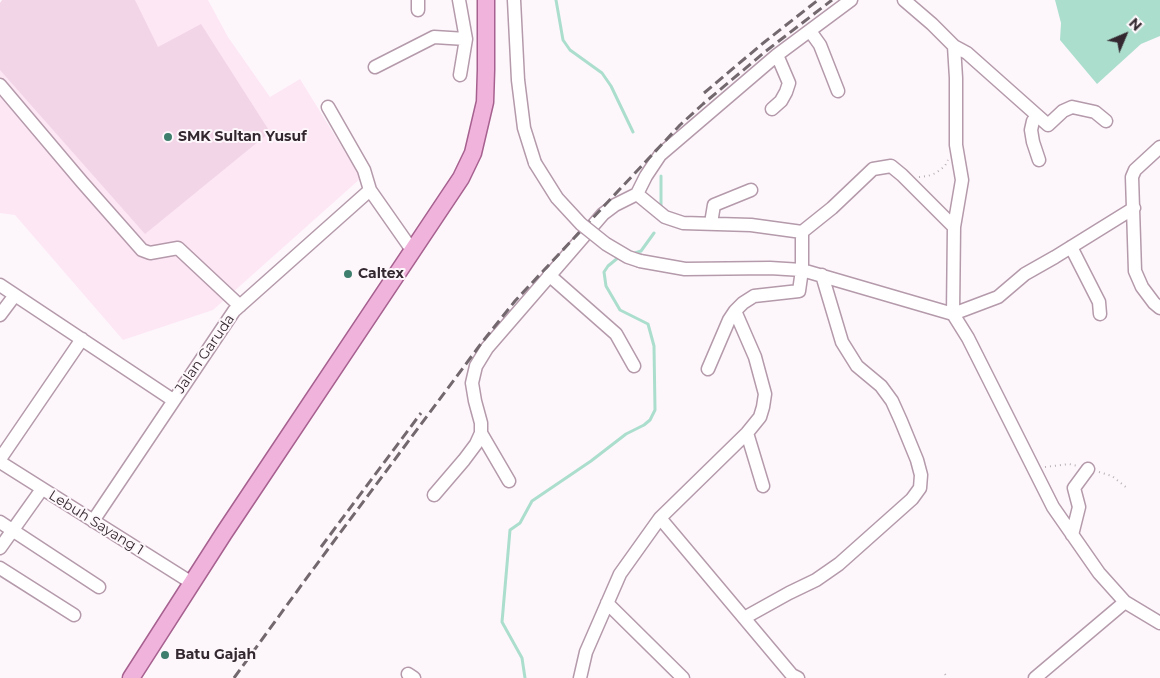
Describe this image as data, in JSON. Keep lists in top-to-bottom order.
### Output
{
  "streets": {
    "street": ["Jalan Garuda", "Lebuh Sayang 1"]
  },
  "places": ["SMK Sultan Yusuf", "Caltex", "Batu Gajah"],
  "north": "top right"
}
